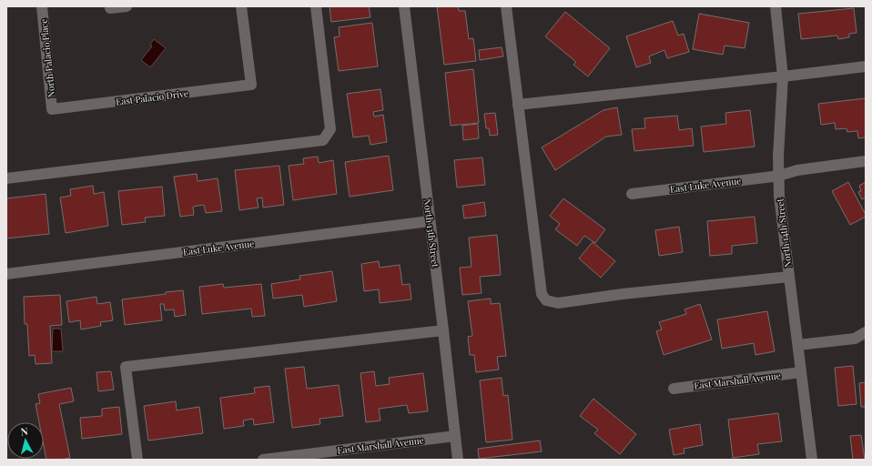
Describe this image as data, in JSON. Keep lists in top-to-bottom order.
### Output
{
  "streets": {
    "street": [
      "North Palacio Place",
      "East Palacio Drive",
      "East Luke Avenue",
      "North 13th Street",
      "North 14th Street",
      "East Marshall Avenue"
    ]
  },
  "crossings": [
    ["North Palacio Place", "East Palacio Drive"],
    ["East Luke Avenue", "North 13th Street"],
    ["East Luke Avenue", "North 14th Street"],
    ["North 13th Street", "East Marshall Avenue"],
    ["North 14th Street", "East Marshall Avenue"]
  ],
  "north": "top"
}
